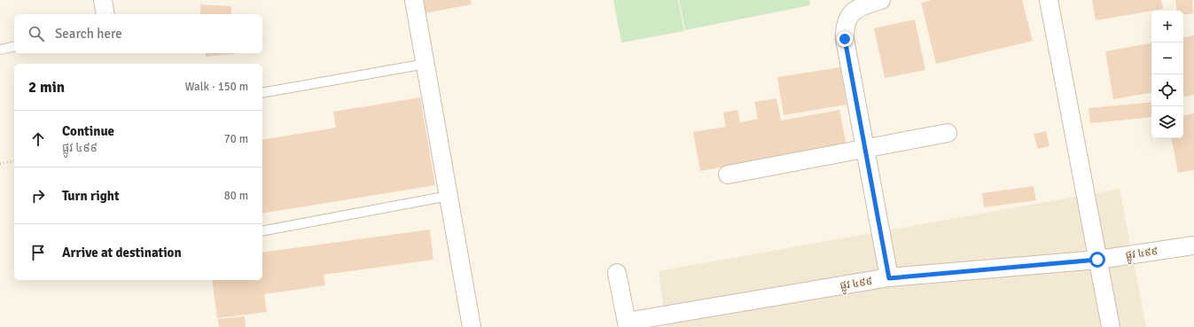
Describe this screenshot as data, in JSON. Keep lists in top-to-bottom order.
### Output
{
  "streets": {
    "street": ["ផ្លូវ ៤៩៩"]
  },
  "page": {
    "map_buttons": ["+", "−"],
    "search": "Search here",
    "heading": ["2 min", "Walk · 150 m"],
    "list": [
      ["Continue", "ផ្លូវ ៤៩៩", "70 m"],
      ["Turn right", "80 m"],
      "Arrive at destination"
    ]
  }
}
